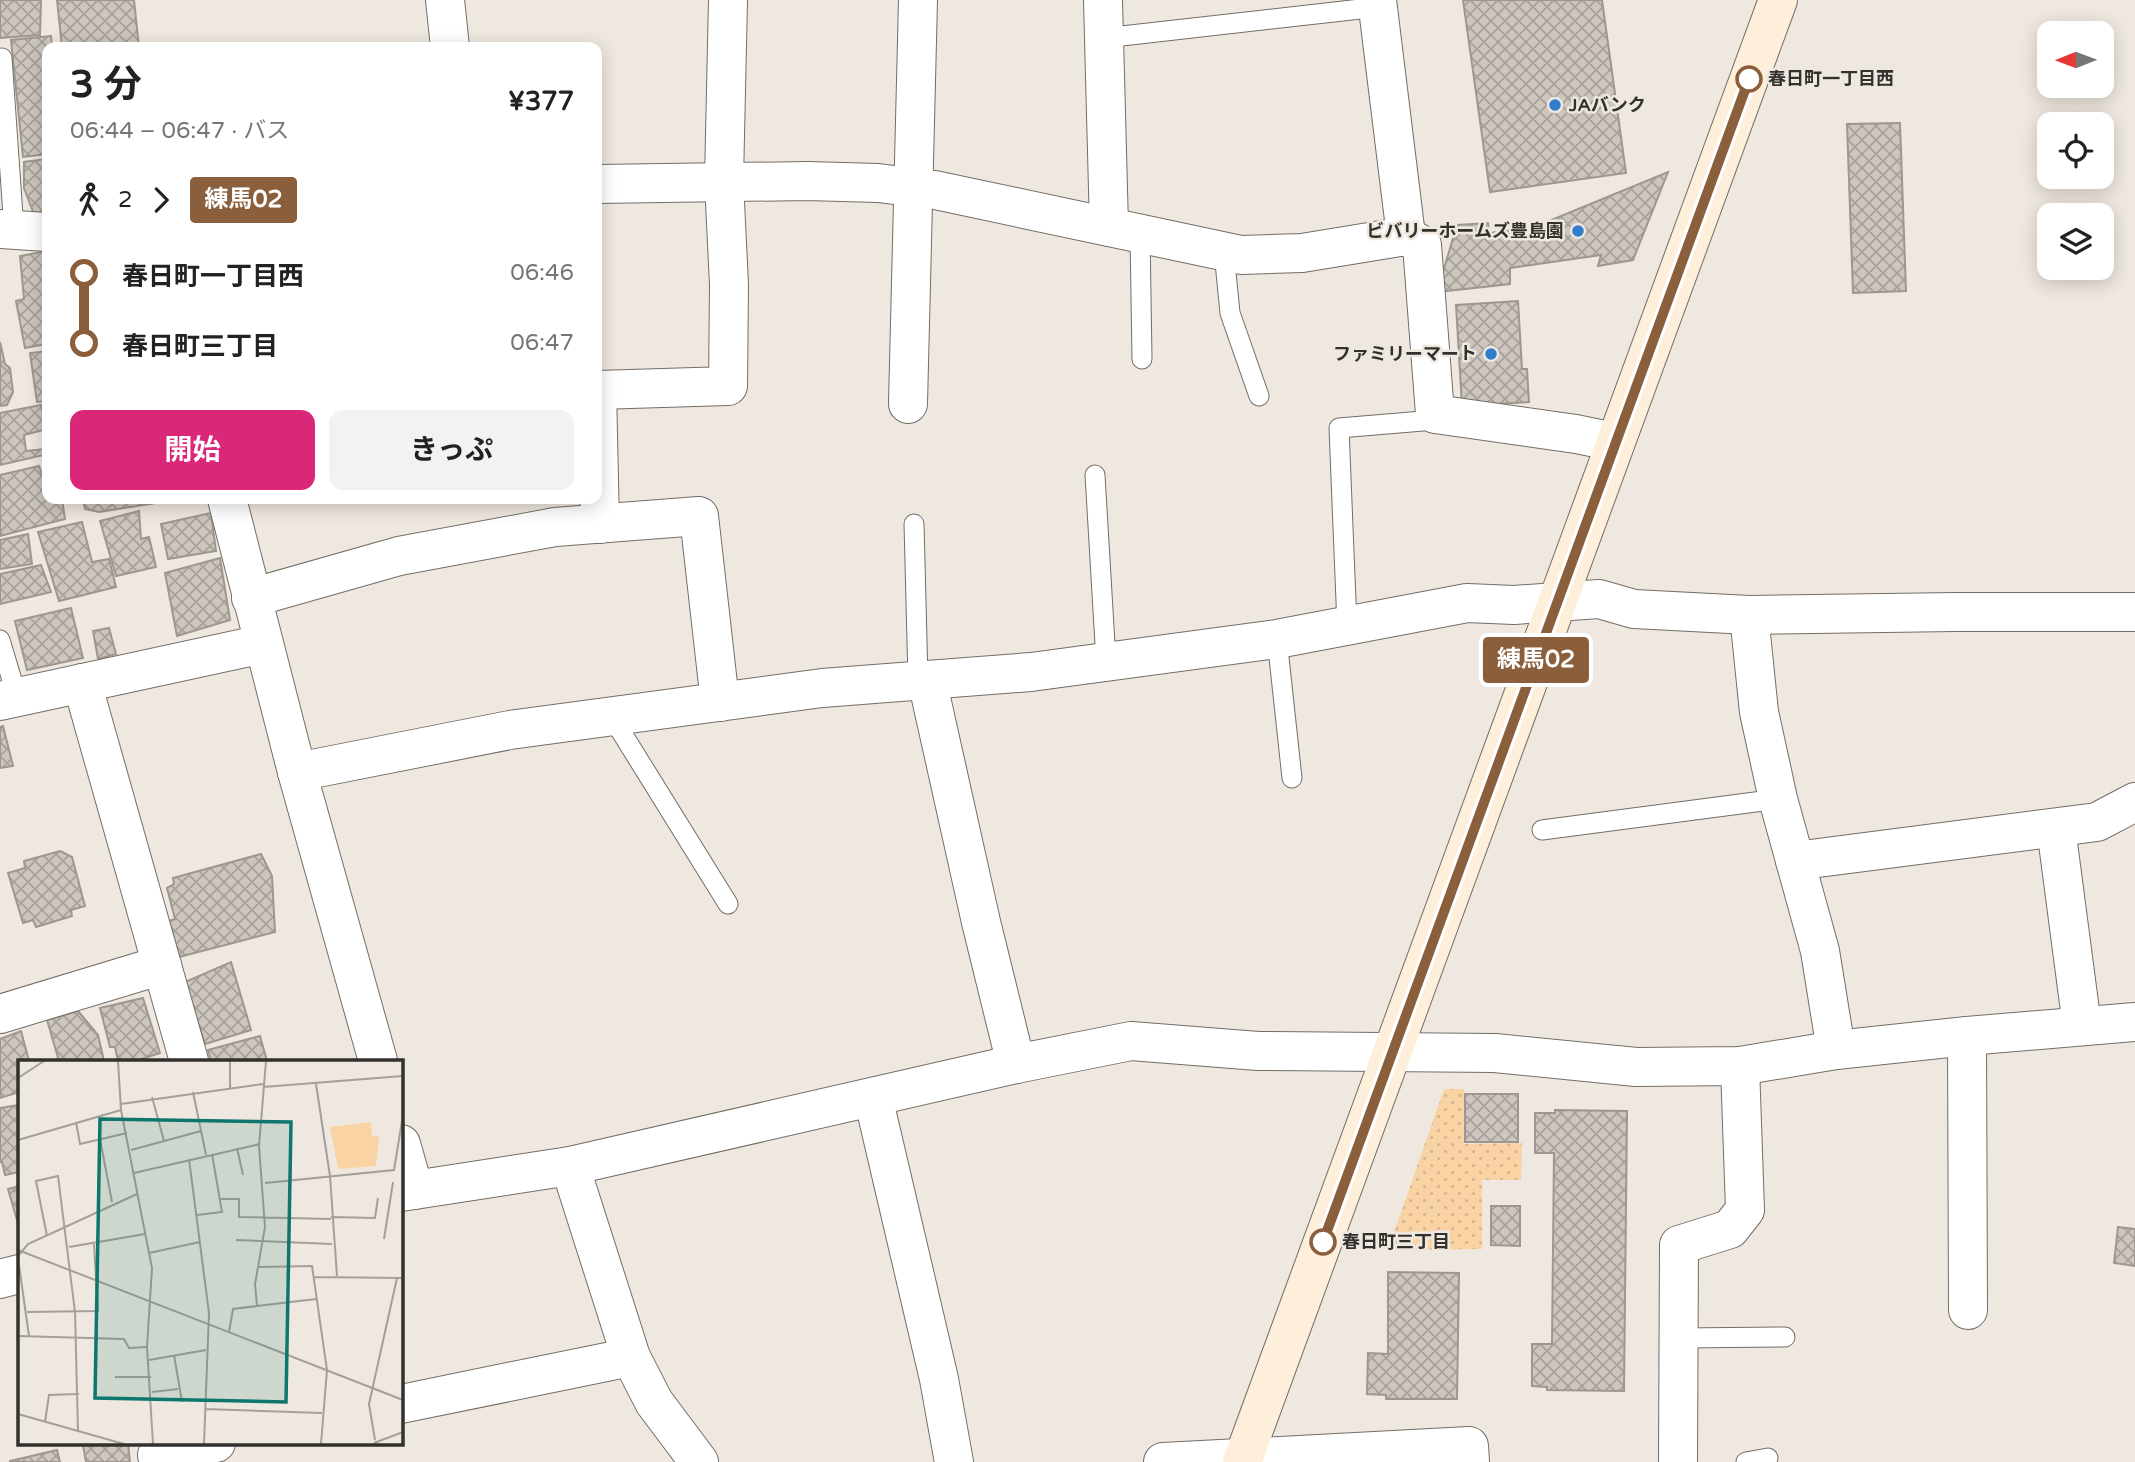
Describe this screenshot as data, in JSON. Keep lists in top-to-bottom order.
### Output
{
  "places": [
    "春日町一丁目西",
    "JAバンク",
    "ビバリーホームズ豊島園",
    "ファミリーマート",
    "春日町三丁目"
  ],
  "lines": ["bus line 練馬02"],
  "north": "left",
  "page": {
    "on_map": "練馬02",
    "heading": ["3 分", "06:44 – 06:47 · バス", "¥377"],
    "legs": ["2", "練馬02"],
    "list": [
      {
        "name": "春日町一丁目西",
        "value": "06:46"
      },
      {
        "name": "春日町三丁目",
        "value": "06:47"
      }
    ],
    "buttons": ["開始", "きっぷ"]
  }
}
